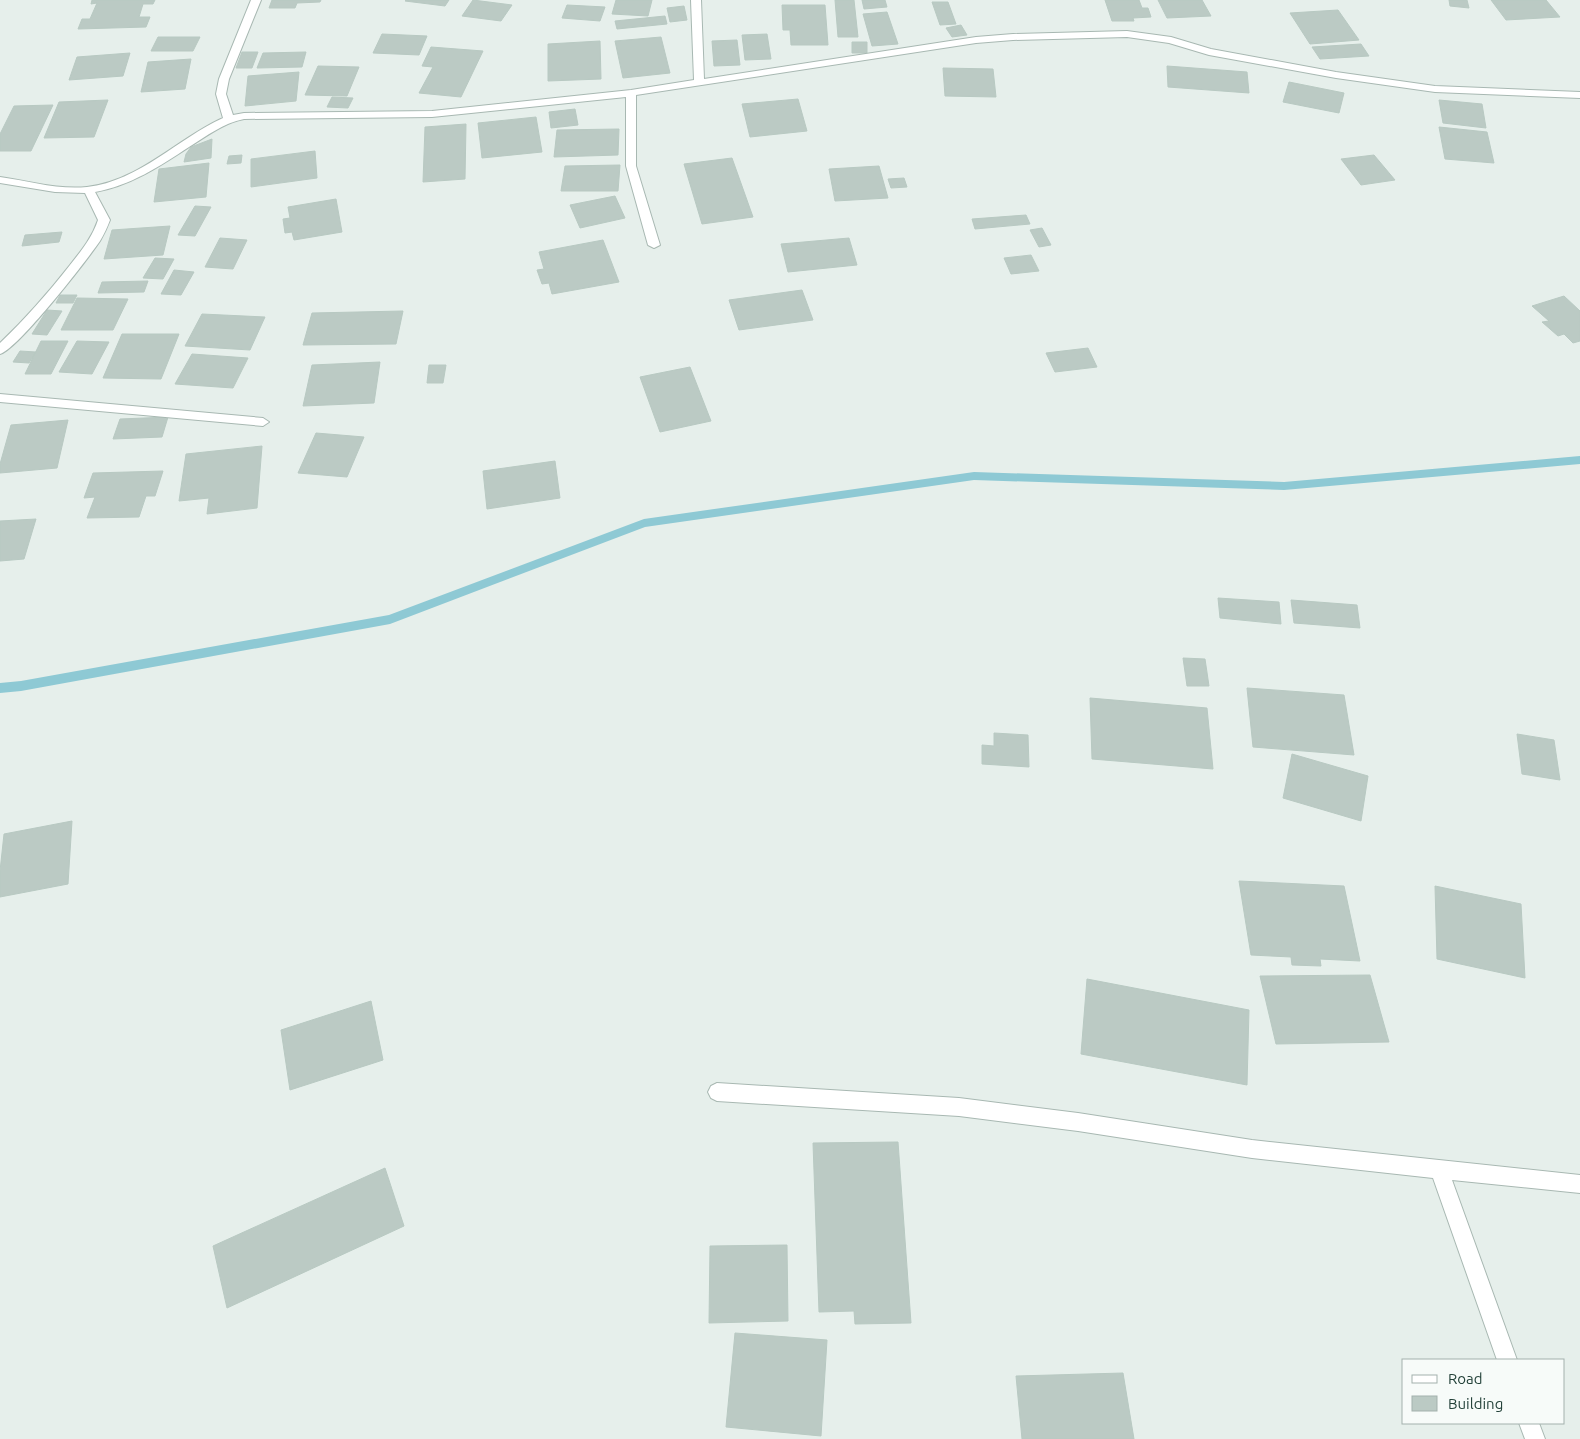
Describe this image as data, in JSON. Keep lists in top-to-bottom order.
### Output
{
  "legend": ["Road", "Building"]
}
